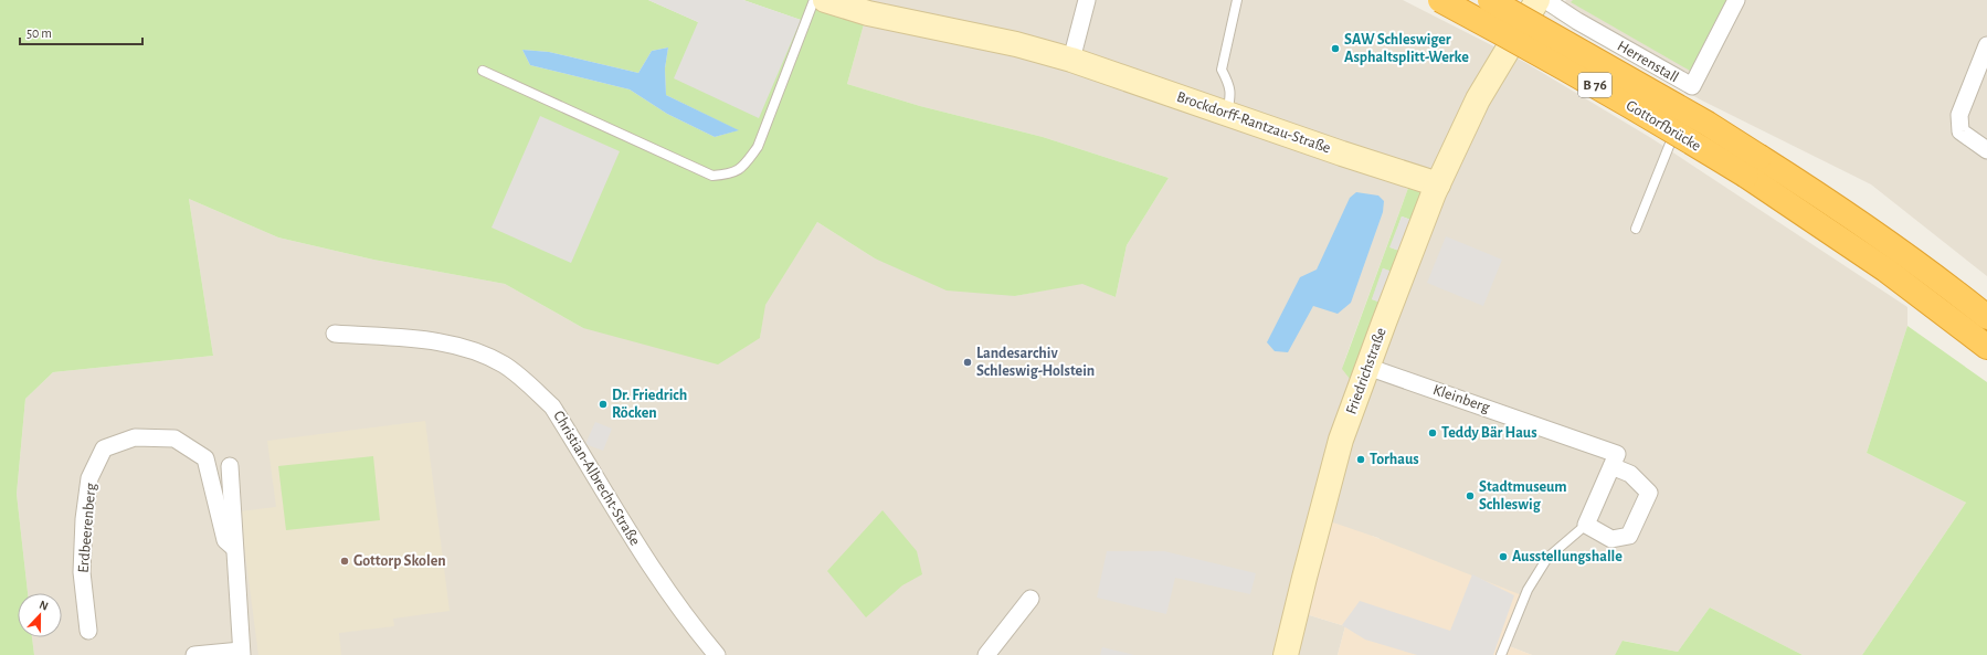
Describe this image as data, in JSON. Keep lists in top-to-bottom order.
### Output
{
  "streets": {
    "highway": ["B 76", "Gottorfbrücke"],
    "street": [
      "Herrenstall",
      "Brockdorff-Rantzau-Straße",
      "Friedrichstraße",
      "Kleinberg",
      "Christian-Albrecht-Straße",
      "Erdbeerenberg"
    ]
  },
  "crossings": [
    ["B 76", "Gottorfbrücke"],
    ["Brockdorff-Rantzau-Straße", "Friedrichstraße"],
    ["Friedrichstraße", "Kleinberg"]
  ],
  "places": [
    "SAW Schleswiger Asphaltsplitt-Werke",
    "Landesarchiv Schleswig-Holstein",
    "Dr. Friedrich Röcken",
    "Teddy Bär Haus",
    "Torhaus",
    "Stadtmuseum Schleswig",
    "Ausstellungshalle",
    "Gottorp Skolen"
  ],
  "scale_bar": "50 m",
  "north": "top"
}
